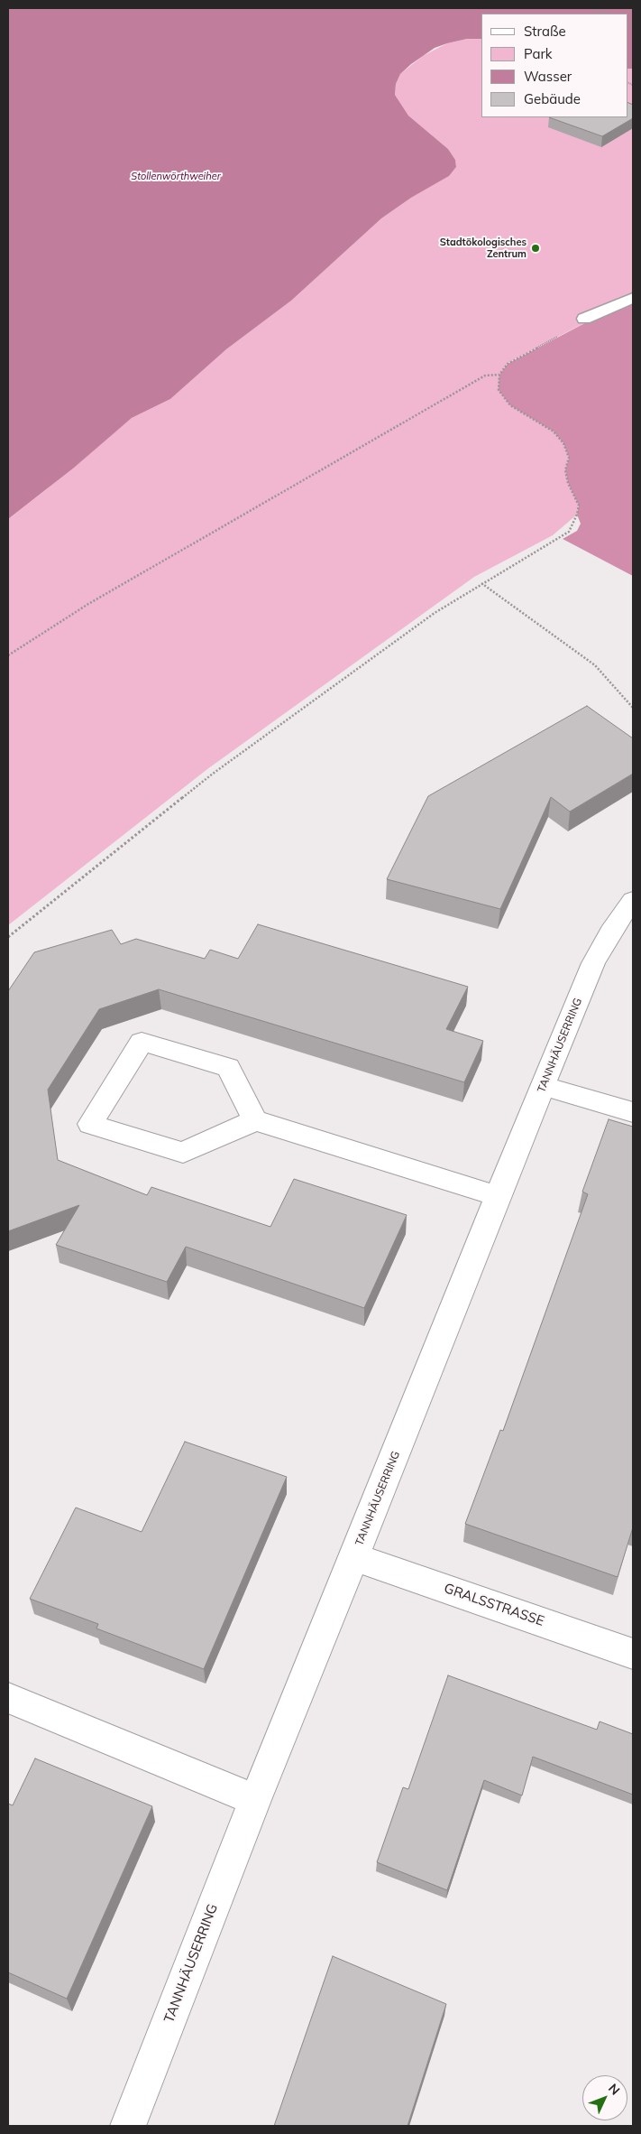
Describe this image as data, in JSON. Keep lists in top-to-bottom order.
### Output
{
  "streets": {
    "street": ["TANNHÄUSERRING", "GRALSSTRASSE"]
  },
  "crossings": [
    ["TANNHÄUSERRING", "GRALSSTRASSE"]
  ],
  "water": ["Stollenwörthweiher"],
  "places": ["Stadtökologisches Zentrum"],
  "legend": [
    "Straße",
    "Park",
    "Wasser",
    "Gebäude"
  ],
  "north": "top right"
}
